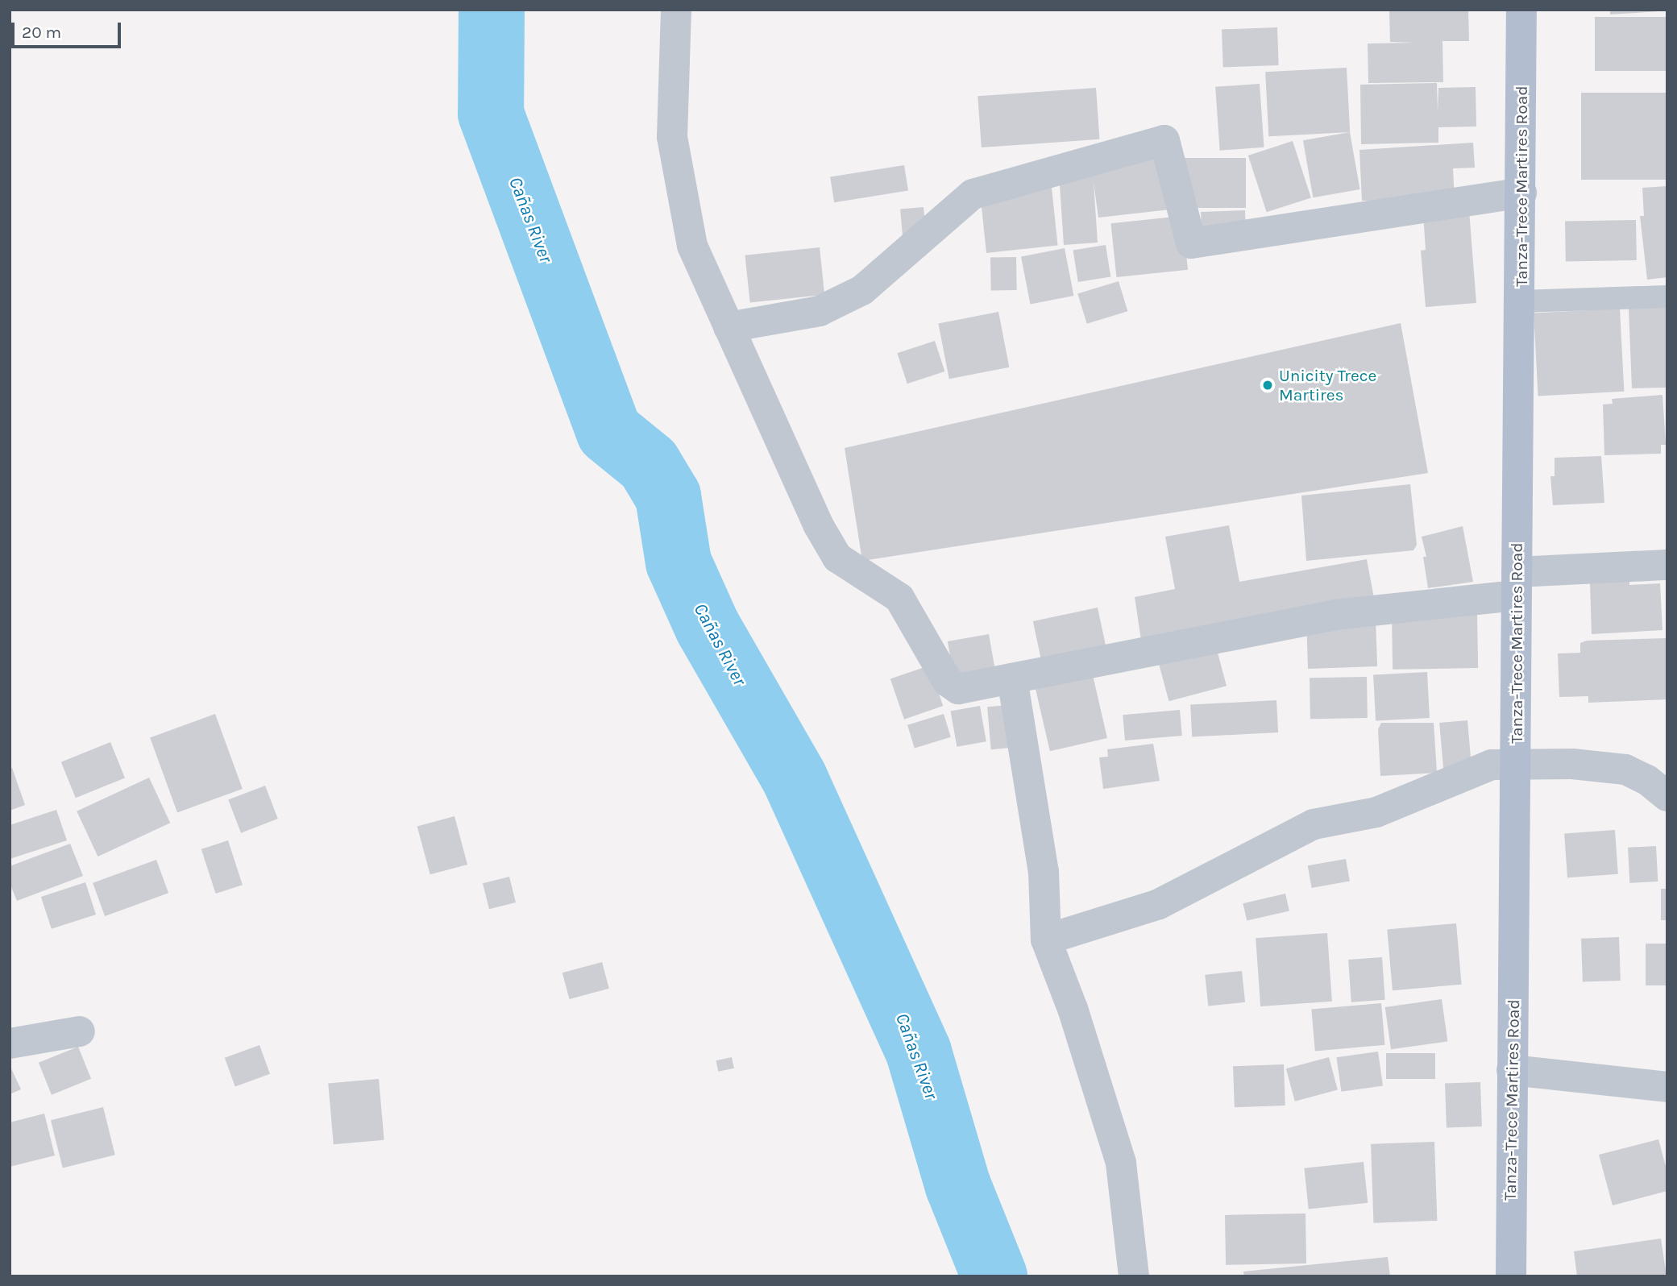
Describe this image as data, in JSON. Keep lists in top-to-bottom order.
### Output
{
  "streets": {
    "main road": ["Tanza-Trece Martires Road"]
  },
  "water": ["Cañas River"],
  "places": ["Unicity Trece Martires"],
  "scale_bar": "20 m"
}
